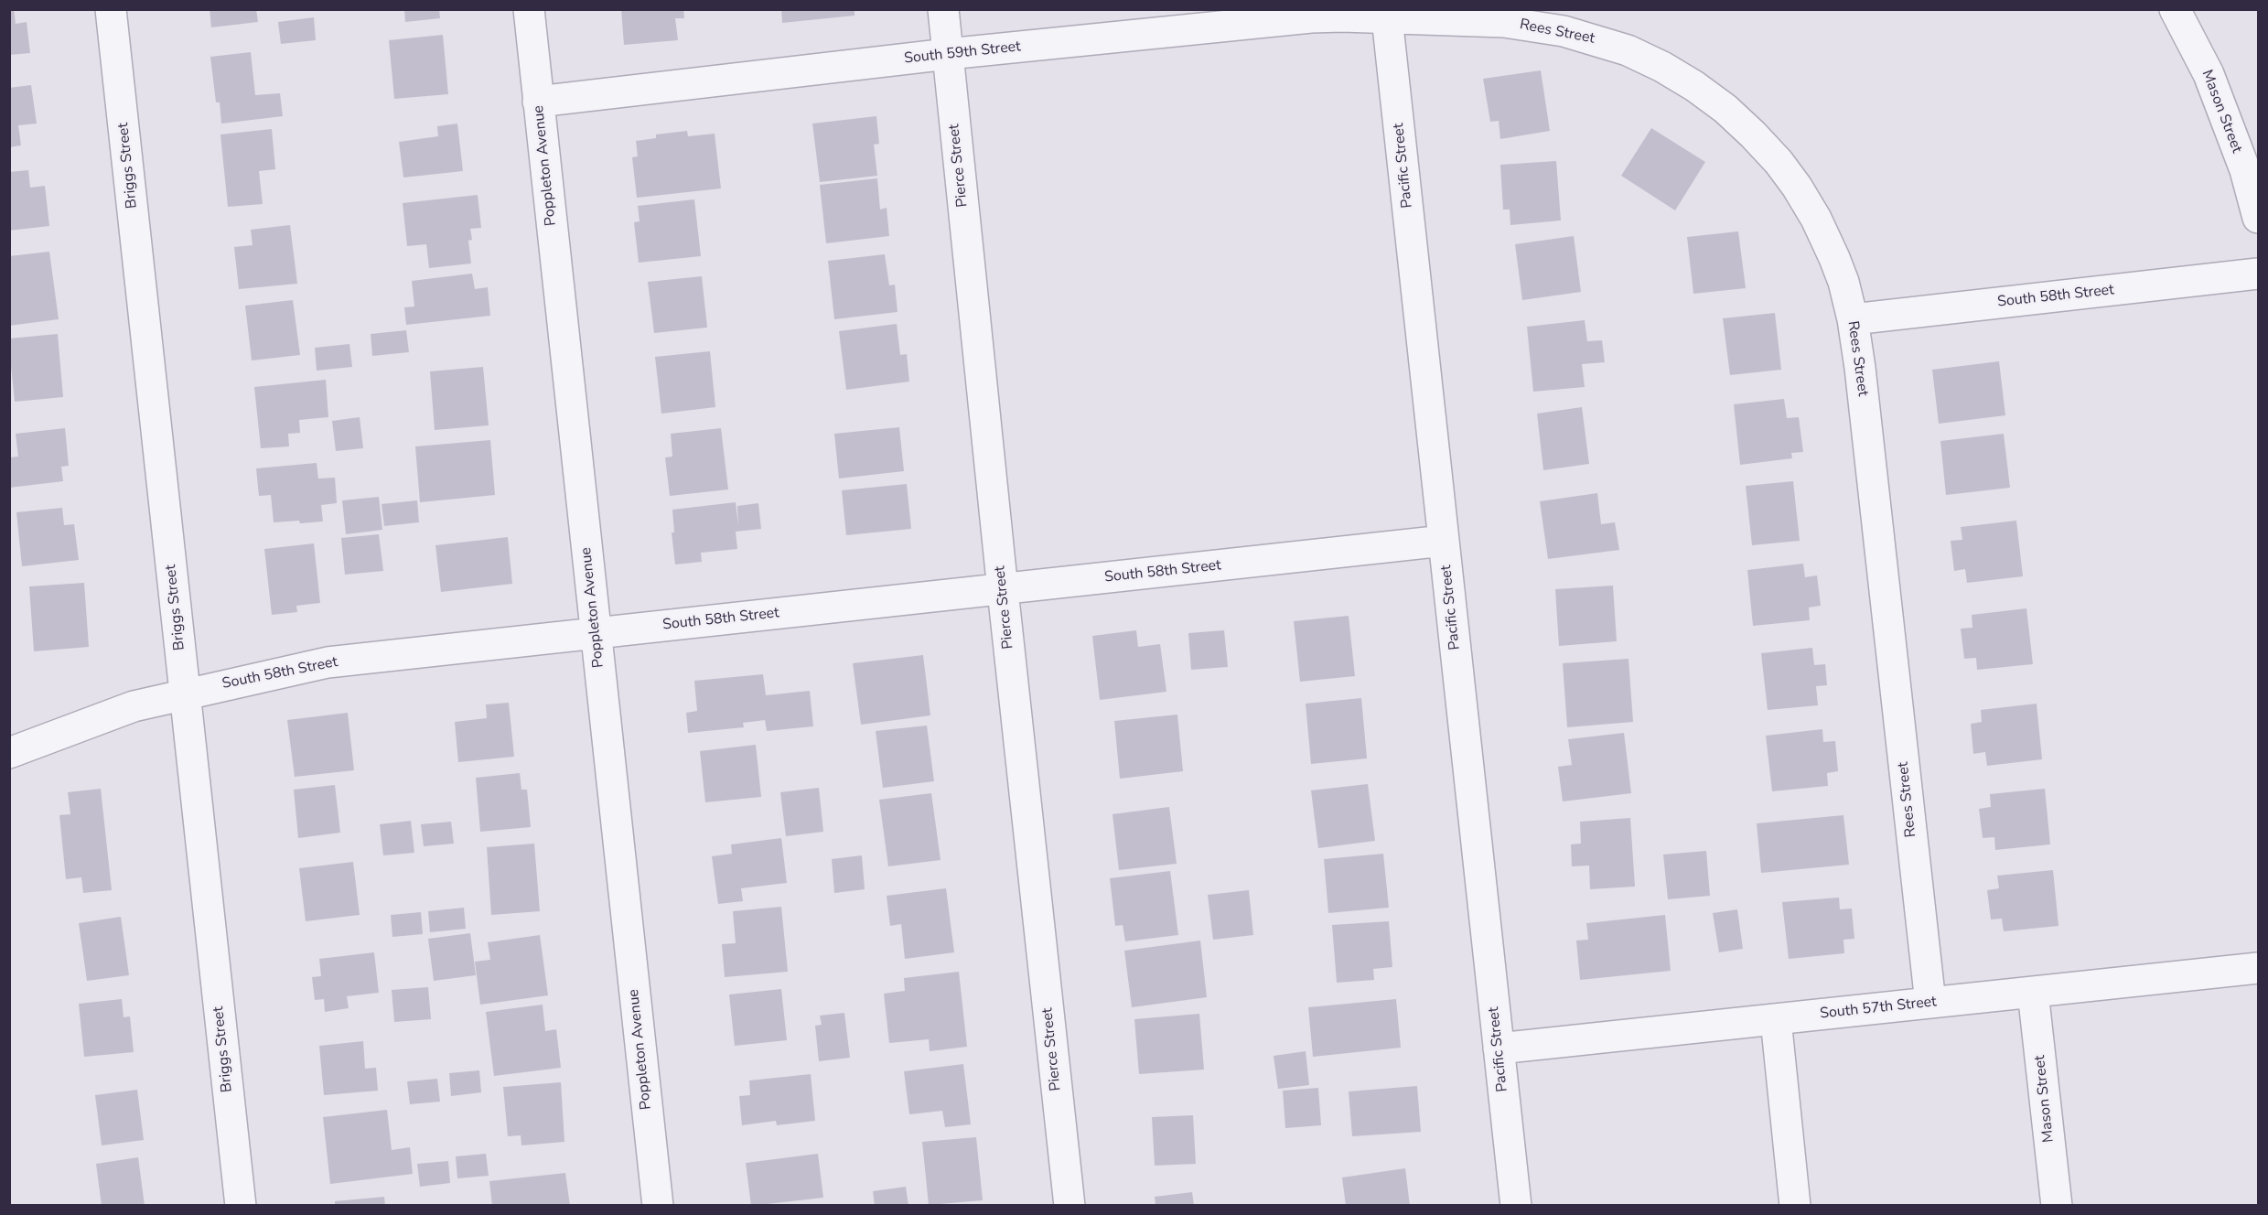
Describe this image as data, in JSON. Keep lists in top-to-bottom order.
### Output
{
  "streets": {
    "street": [
      "Rees Street",
      "South 59th Street",
      "Mason Street",
      "Briggs Street",
      "Poppleton Avenue",
      "Pierce Street",
      "Pacific Street",
      "South 58th Street",
      "South 57th Street"
    ]
  },
  "crossings": [
    ["Rees Street", "South 59th Street"],
    ["Rees Street", "Pacific Street"],
    ["Rees Street", "South 58th Street"],
    ["Rees Street", "South 57th Street"],
    ["South 59th Street", "Poppleton Avenue"],
    ["South 59th Street", "Pierce Street"],
    ["South 59th Street", "Pacific Street"],
    ["Mason Street", "South 57th Street"],
    ["Briggs Street", "South 58th Street"],
    ["Poppleton Avenue", "South 58th Street"],
    ["Pierce Street", "South 58th Street"],
    ["Pacific Street", "South 58th Street"],
    ["Pacific Street", "South 57th Street"]
  ]
}
